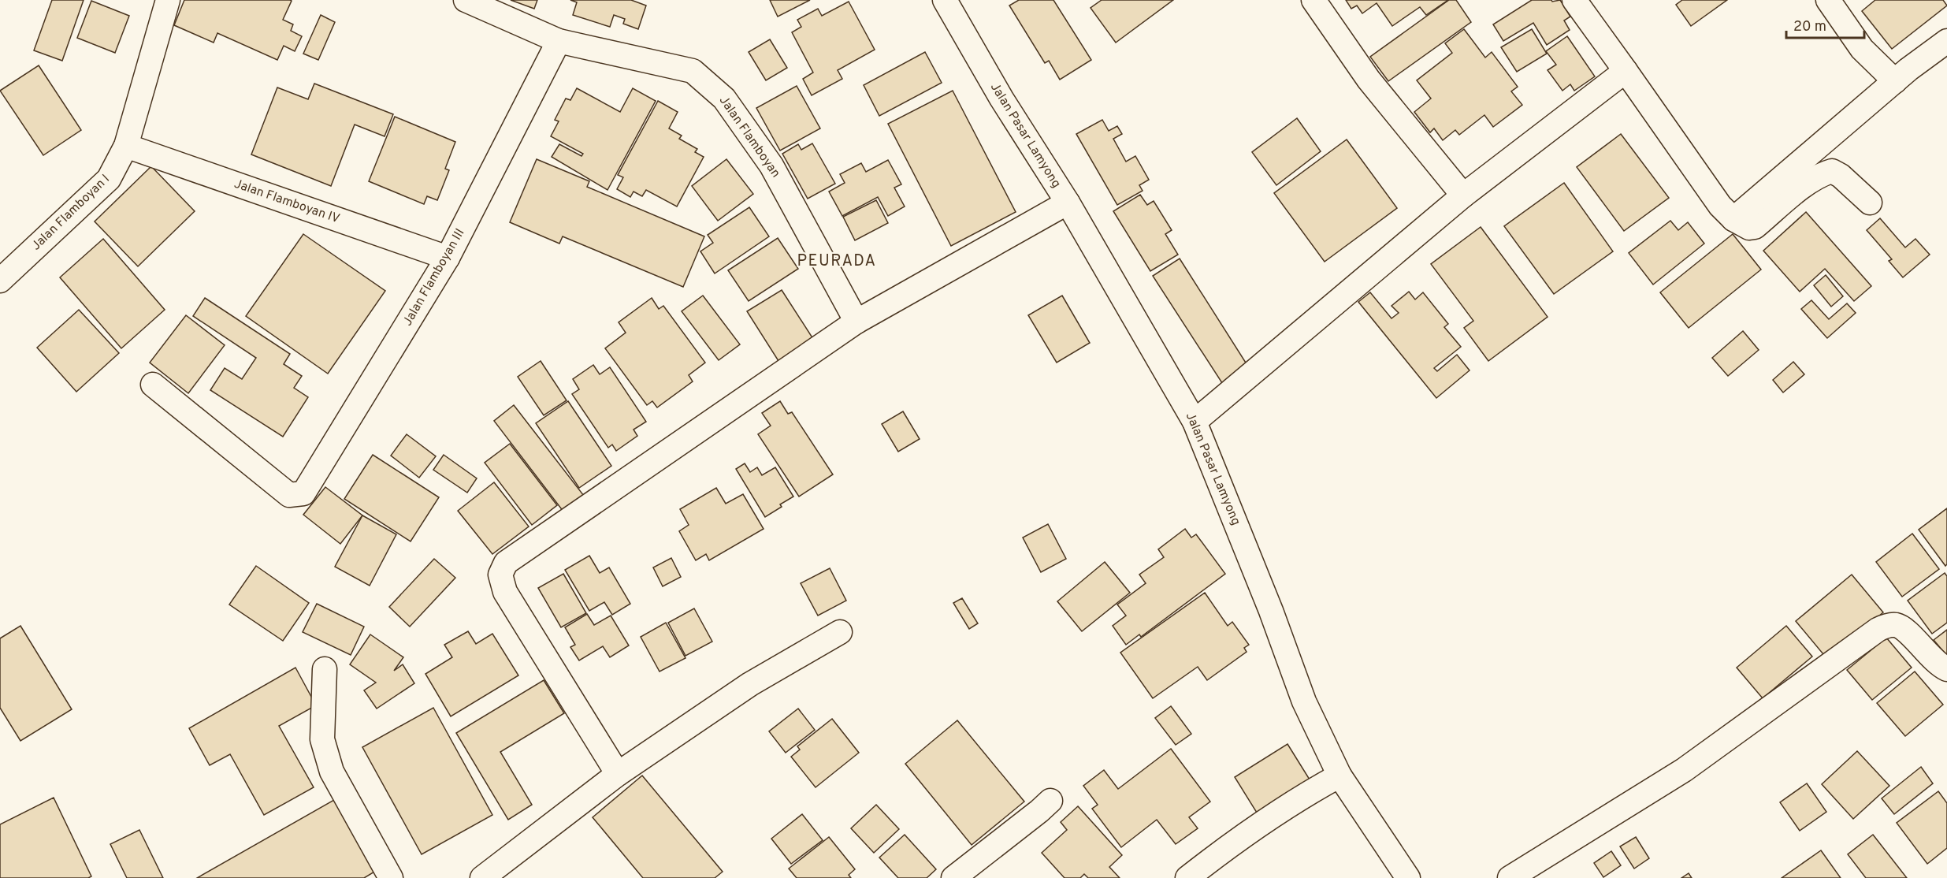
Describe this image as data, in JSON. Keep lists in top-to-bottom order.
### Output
{
  "streets": {
    "street": [
      "Jalan Pasar Lamyong",
      "Jalan Flamboyan",
      "Jalan Flamboyan IV",
      "Jalan Flamboyan I",
      "Jalan Flamboyan III"
    ]
  },
  "crossings": [
    ["Jalan Flamboyan", "Jalan Flamboyan III"],
    ["Jalan Flamboyan IV", "Jalan Flamboyan I"],
    ["Jalan Flamboyan IV", "Jalan Flamboyan III"]
  ],
  "districts": ["PEURADA"],
  "scale_bar": "20 m"
}
